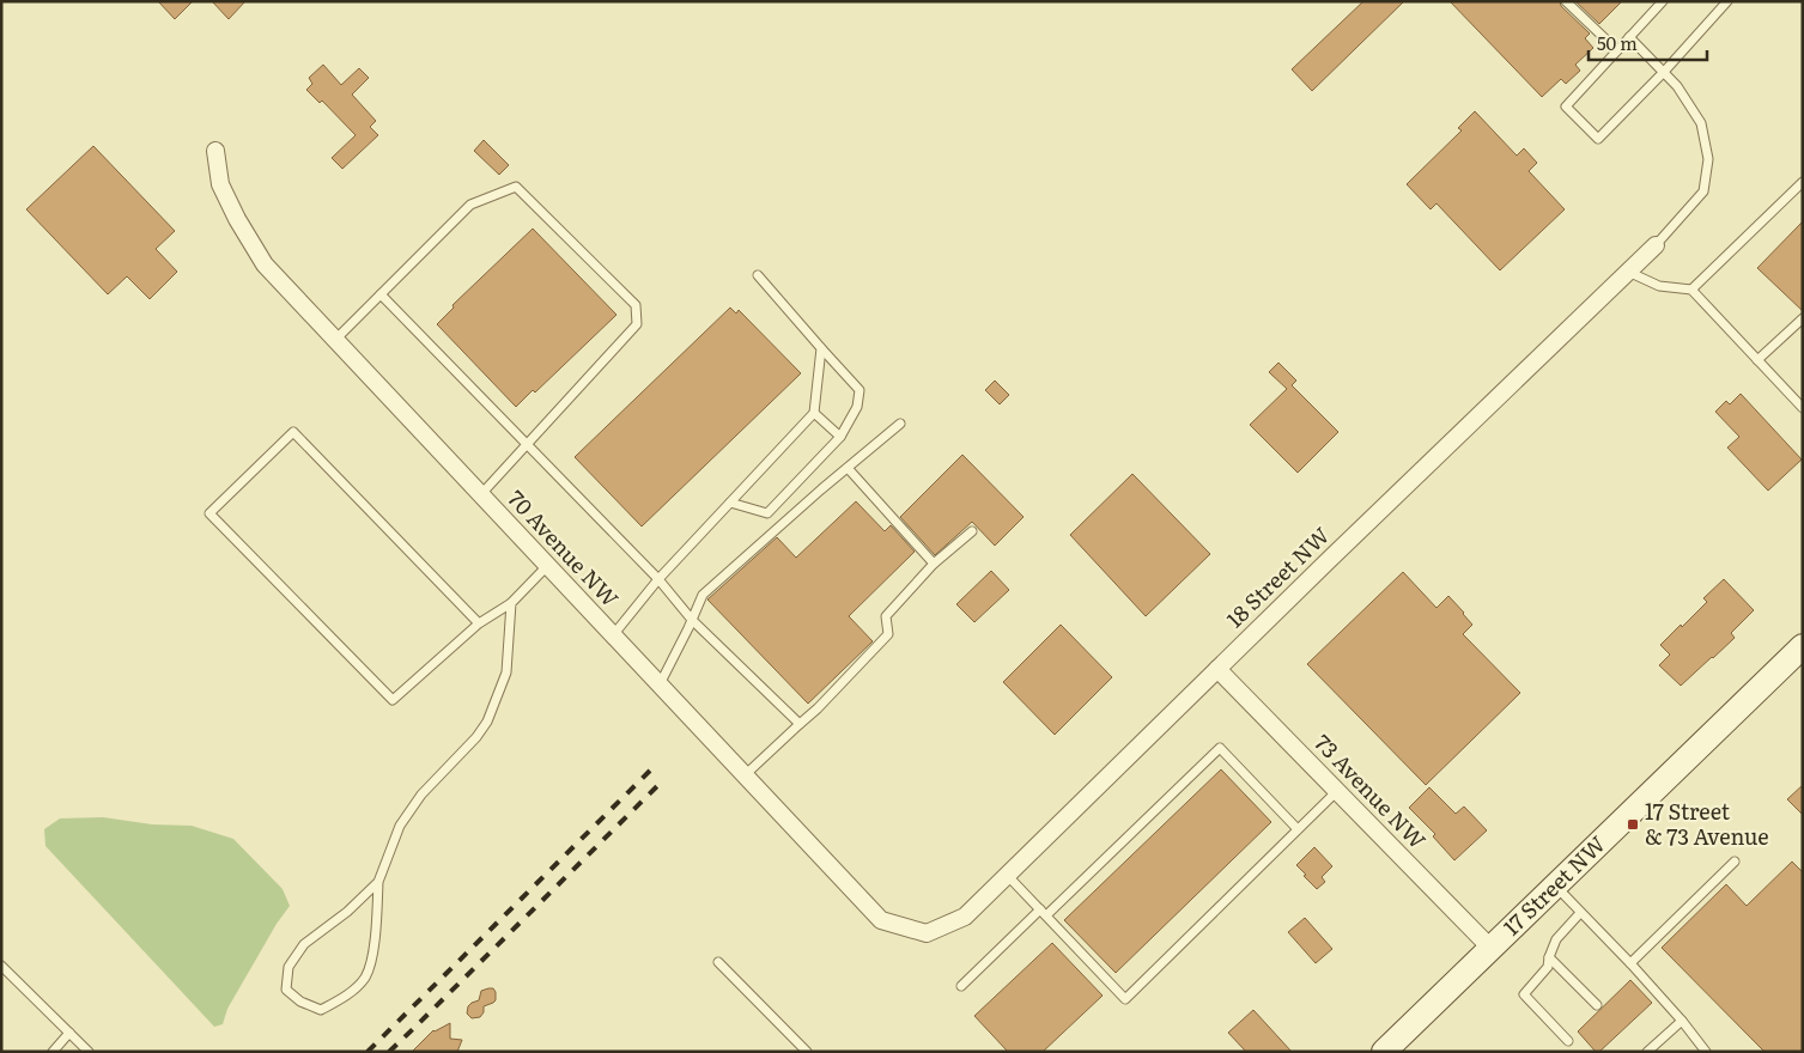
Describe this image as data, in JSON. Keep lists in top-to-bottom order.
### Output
{
  "streets": {
    "main road": ["17 Street NW"],
    "street": ["70 Avenue NW", "18 Street NW", "73 Avenue NW"]
  },
  "crossings": [
    ["70 Avenue NW", "18 Street NW"],
    ["18 Street NW", "73 Avenue NW"],
    ["73 Avenue NW", "17 Street NW"]
  ],
  "places": {
    "transit": ["17 Street & 73 Avenue"]
  },
  "scale_bar": "50 m"
}
